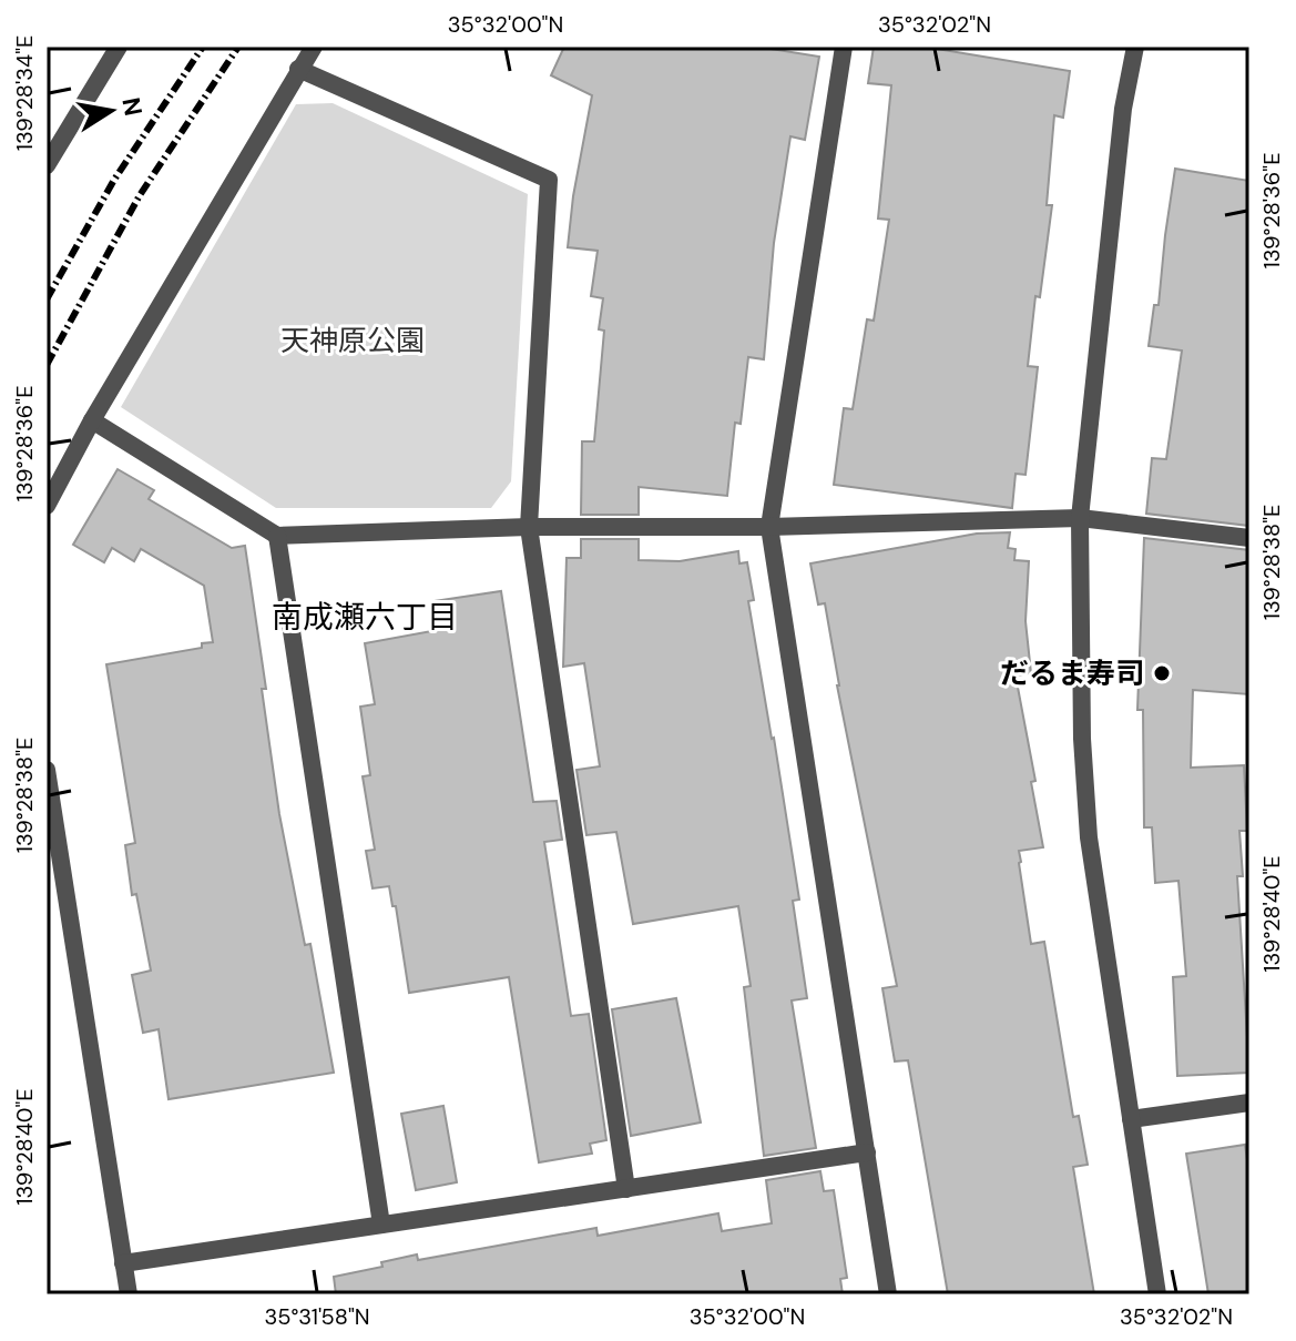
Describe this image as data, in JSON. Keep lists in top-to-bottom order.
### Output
{
  "districts": ["南成瀬六丁目"],
  "parks": ["天神原公園"],
  "places": ["だるま寿司"],
  "north": "right",
  "coordinates": [
    "35°32'00\"N",
    "35°32'02\"N",
    "139°28'34\"E",
    "139°28'36\"E",
    "139°28'38\"E",
    "139°28'40\"E",
    "35°31'58\"N"
  ]
}
